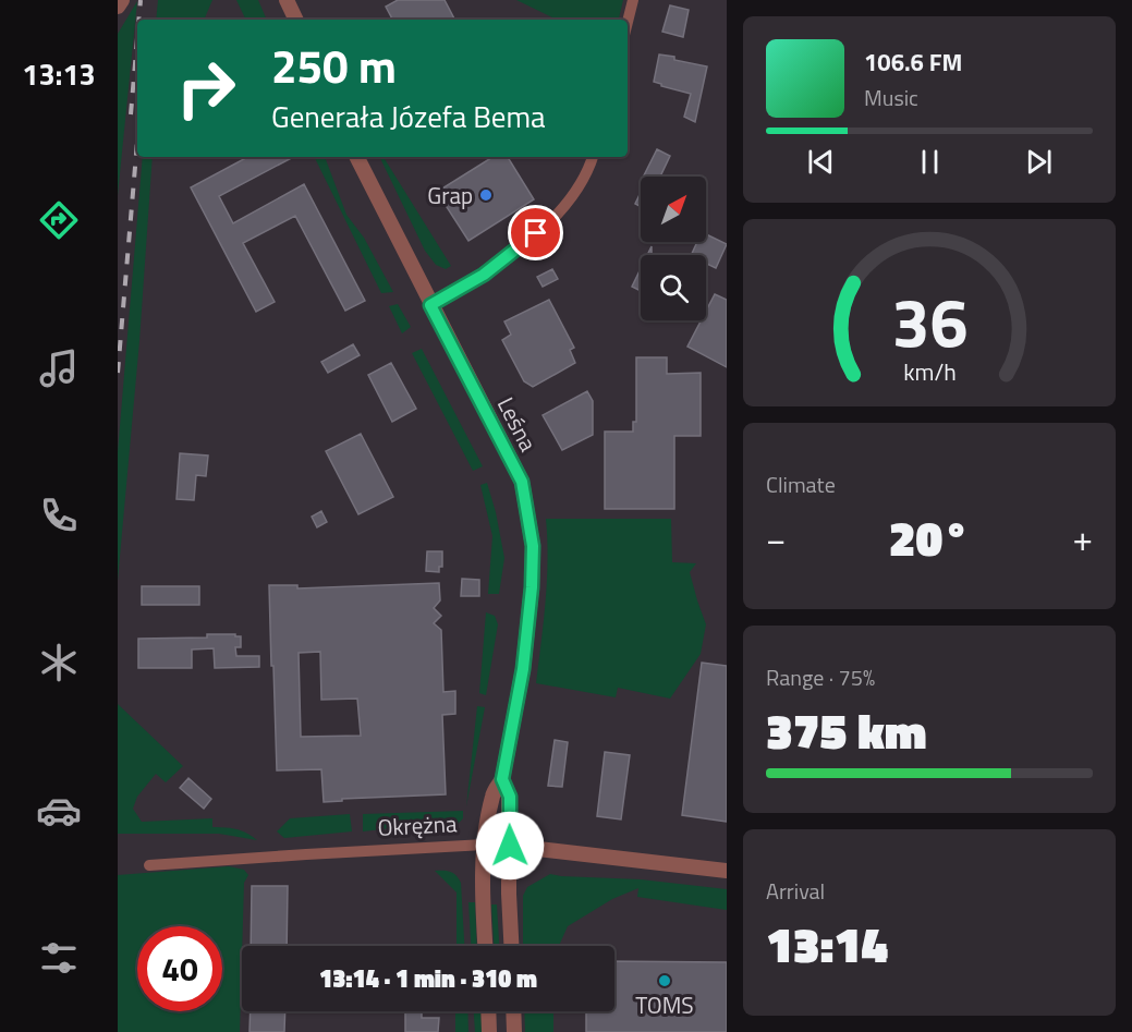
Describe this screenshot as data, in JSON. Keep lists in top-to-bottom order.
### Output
{
  "streets": {
    "street": ["Leśna", "Okrężna"]
  },
  "crossings": [
    ["Leśna", "Okrężna"]
  ],
  "places": ["Grap", "TOMS"],
  "north": "top right",
  "page": {
    "tabs": "13:13",
    "turn": ["250 m", "Generała Józefa Bema"],
    "song": ["106.6 FM", "Music"],
    "tile": [
      "Climate",
      ["Range · 75%", "375 km"],
      ["Arrival", "13:14"]
    ],
    "heat": ["−", "20°", "+"],
    "limit": "40",
    "trip": "13:14 · 1 min · 310 m",
    "gauge": ["36", "km/h"]
  }
}
